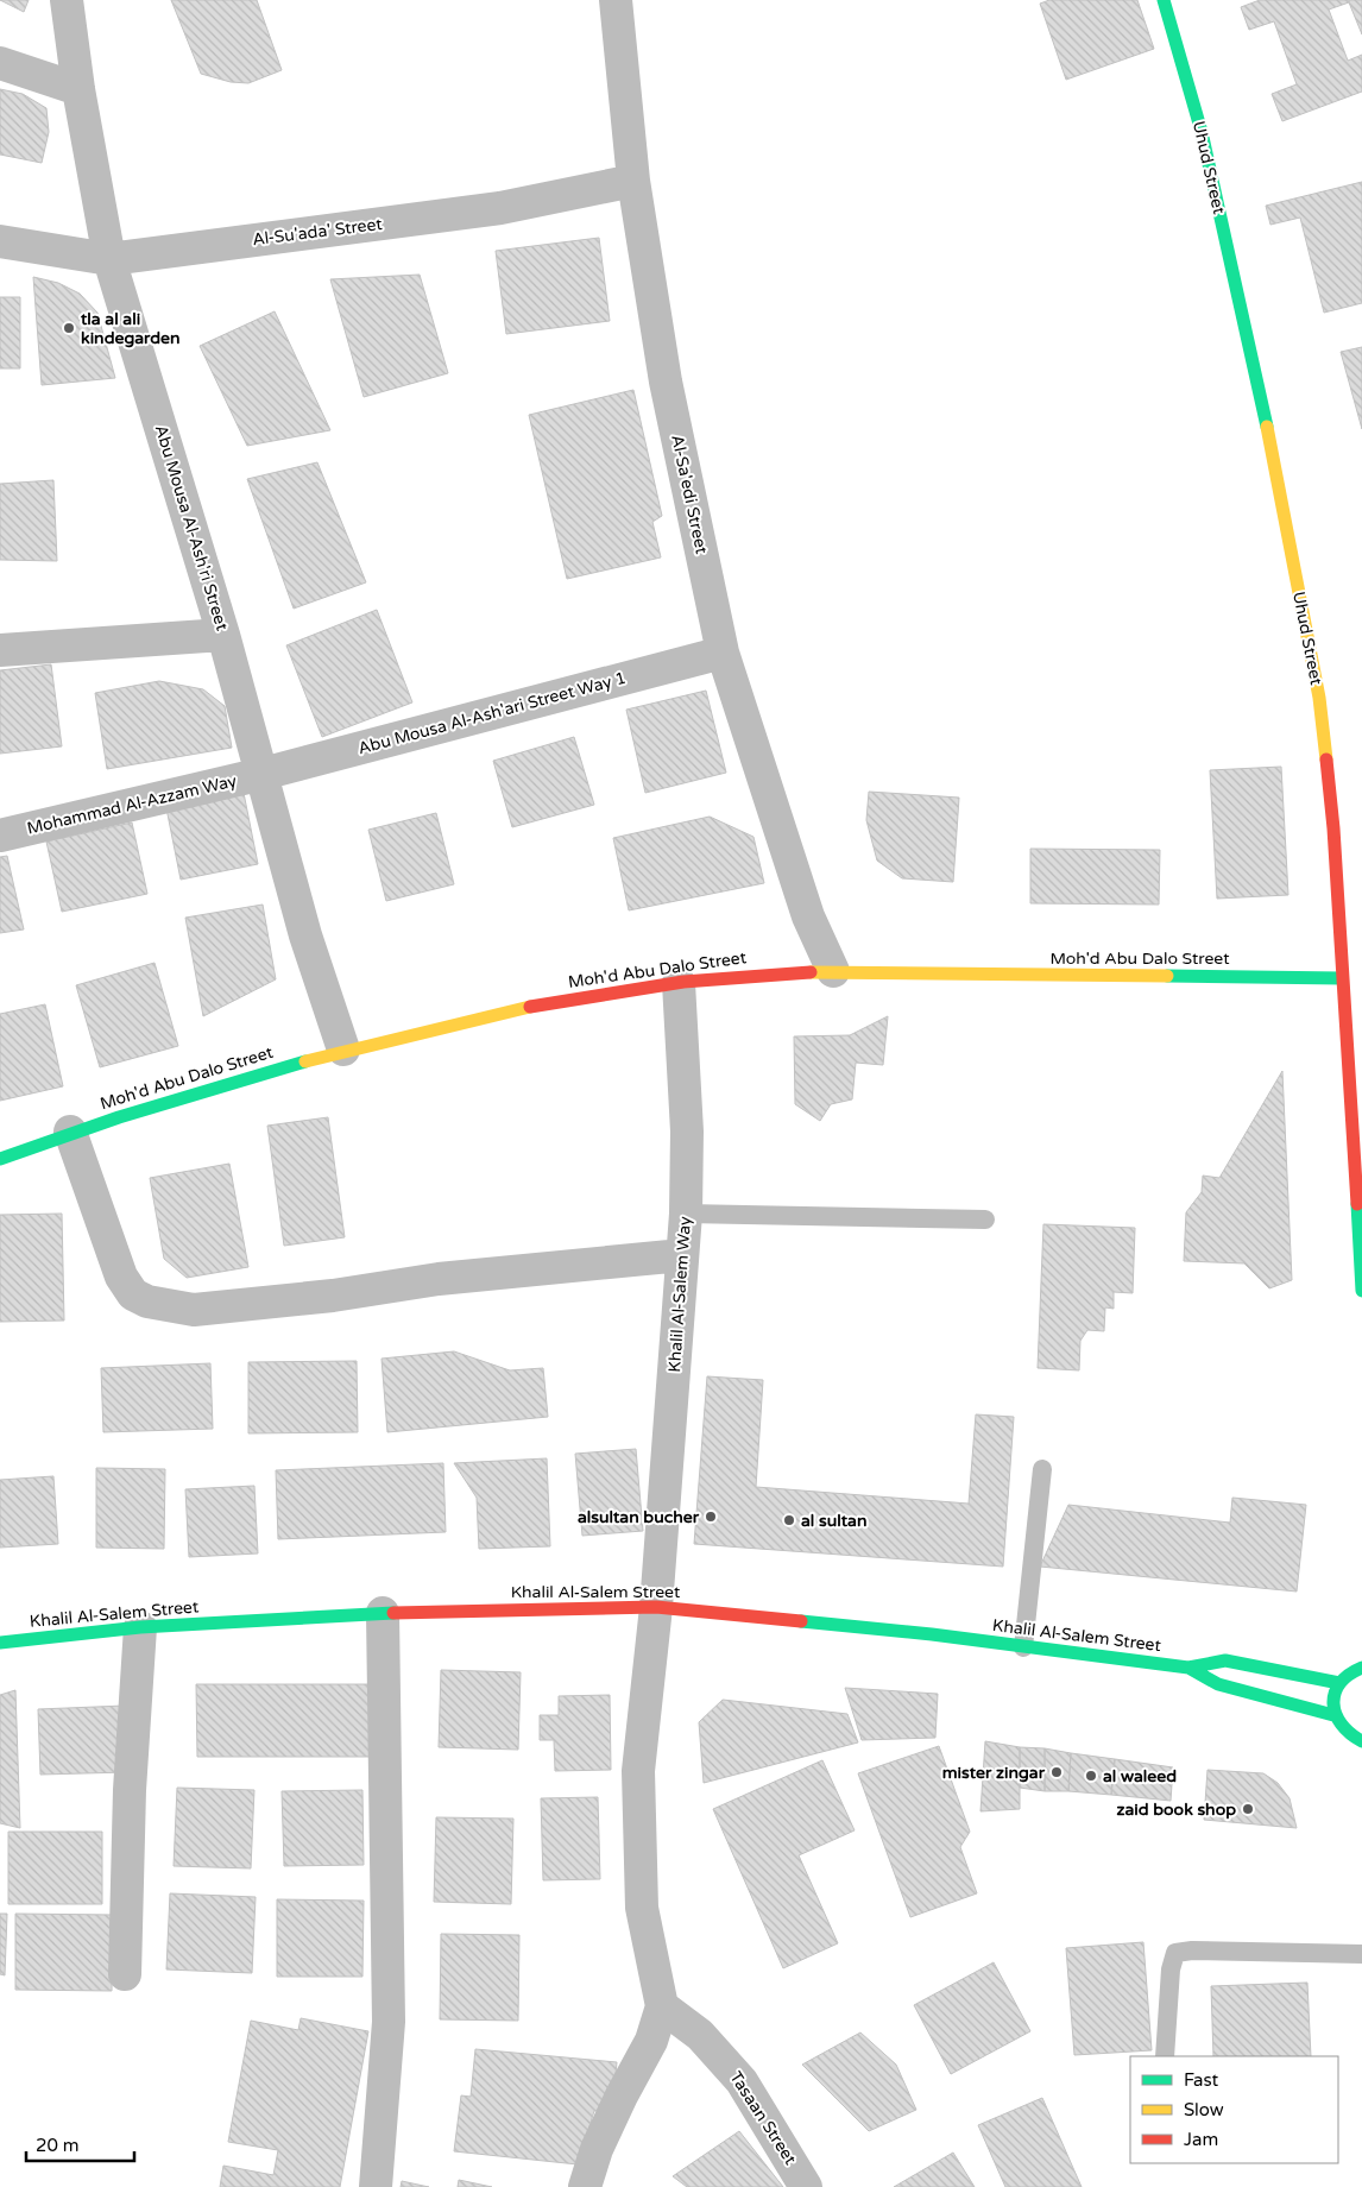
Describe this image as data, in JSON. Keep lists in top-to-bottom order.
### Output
{
  "streets": {
    "street": [
      "Uhud Street",
      "Al-Su'ada' Street",
      "Al-Sa'edi Street",
      "Abu Mousa Al-Ash'ri Street",
      "Abu Mousa Al-Ash'ari Street Way 1",
      "Mohammad Al-Azzam Way",
      "Moh'd Abu Dalo Street",
      "Khalil Al-Salem Way",
      "Khalil Al-Salem Street",
      "Tasaan Street"
    ]
  },
  "crossings": [
    ["Uhud Street", "Moh'd Abu Dalo Street"],
    ["Al-Su'ada' Street", "Al-Sa'edi Street"],
    ["Al-Su'ada' Street", "Abu Mousa Al-Ash'ri Street"],
    ["Al-Sa'edi Street", "Abu Mousa Al-Ash'ari Street Way 1"],
    ["Al-Sa'edi Street", "Moh'd Abu Dalo Street"],
    ["Abu Mousa Al-Ash'ri Street", "Abu Mousa Al-Ash'ari Street Way 1"],
    ["Abu Mousa Al-Ash'ri Street", "Mohammad Al-Azzam Way"],
    ["Abu Mousa Al-Ash'ri Street", "Moh'd Abu Dalo Street"],
    ["Abu Mousa Al-Ash'ari Street Way 1", "Mohammad Al-Azzam Way"],
    ["Moh'd Abu Dalo Street", "Khalil Al-Salem Way"],
    ["Khalil Al-Salem Way", "Khalil Al-Salem Street"],
    ["Khalil Al-Salem Way", "Tasaan Street"]
  ],
  "places": [
    "tla al ali kindegarden",
    "alsultan bucher",
    "al sultan",
    "mister zingar",
    "al waleed",
    "zaid book shop"
  ],
  "legend": ["Fast", "Slow", "Jam"],
  "scale_bar": "20 m"
}
